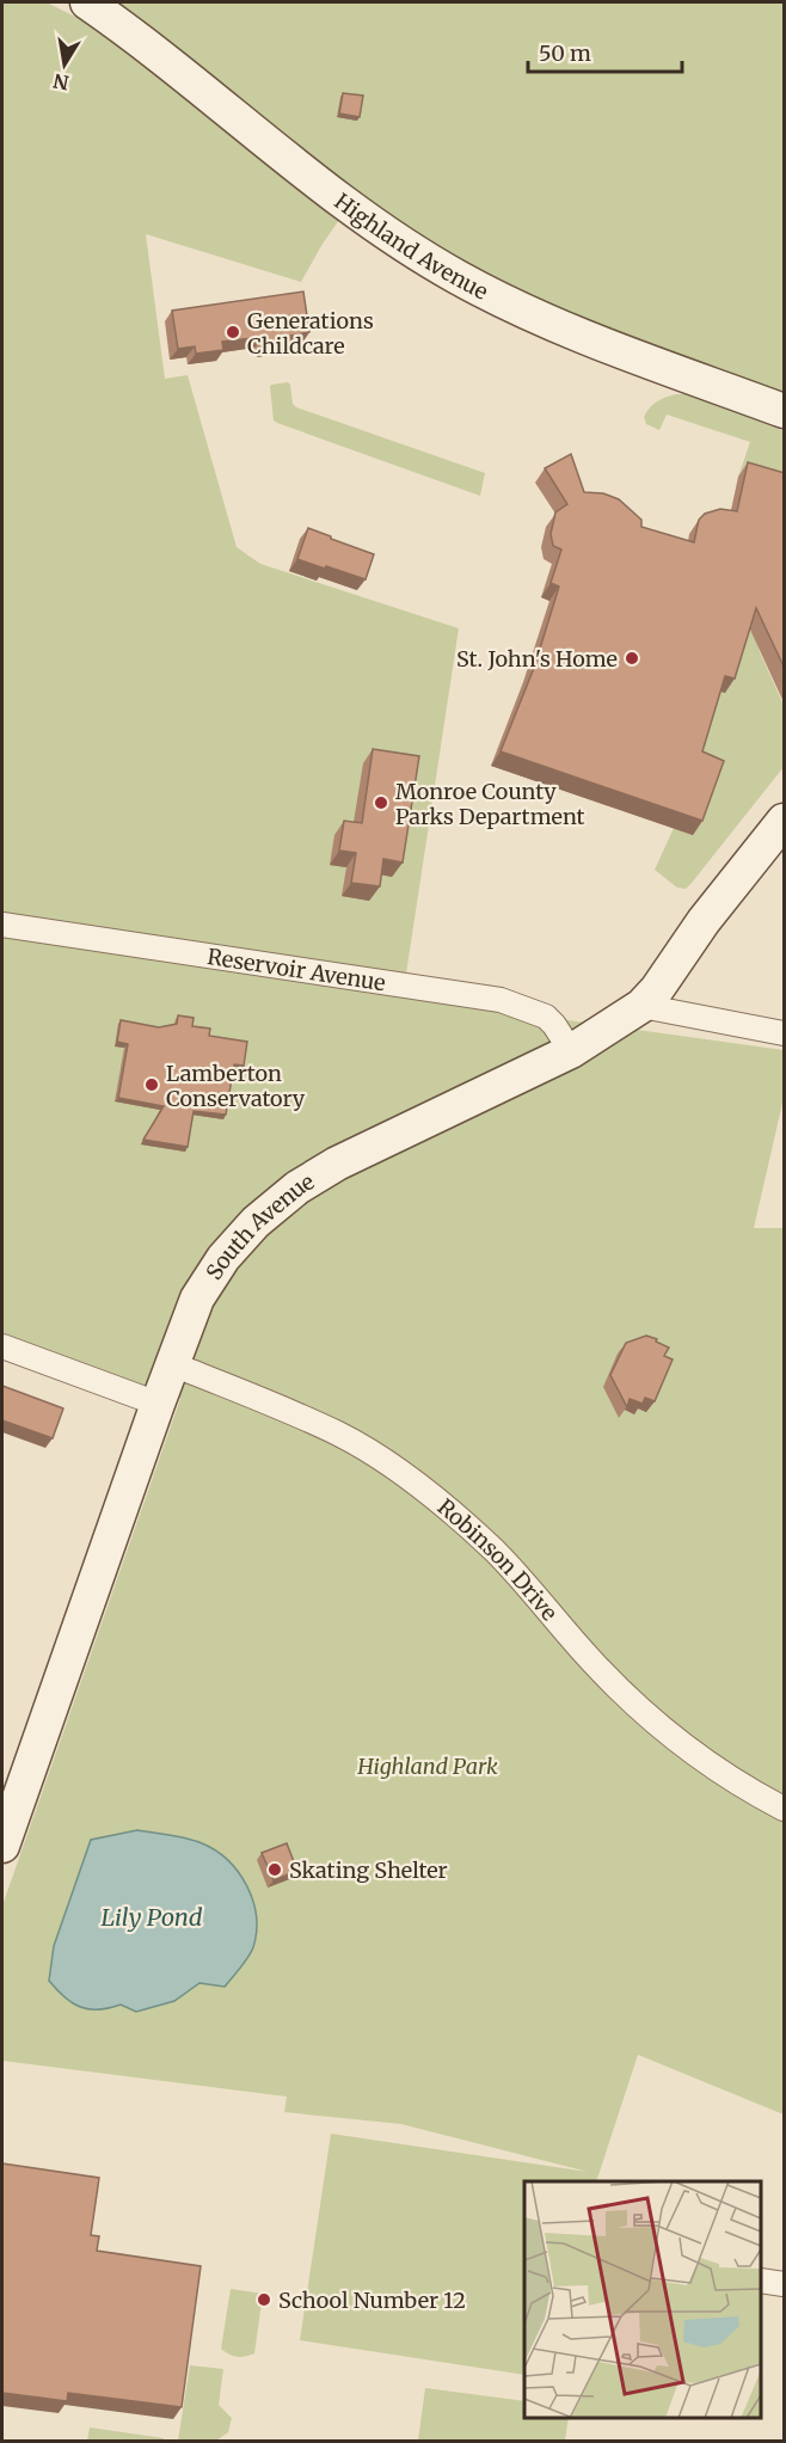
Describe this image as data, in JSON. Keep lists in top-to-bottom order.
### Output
{
  "streets": {
    "main road": ["Highland Avenue", "South Avenue"],
    "street": ["Reservoir Avenue", "Robinson Drive"]
  },
  "crossings": [
    ["Reservoir Avenue", "South Avenue"],
    ["South Avenue", "Robinson Drive"]
  ],
  "water": ["Lily Pond"],
  "parks": ["Highland Park"],
  "places": [
    "Generations Childcare",
    "St. John's Home",
    "Monroe County Parks Department",
    "Lamberton Conservatory",
    "Skating Shelter",
    "School Number 12"
  ],
  "scale_bar": "50 m",
  "north": "bottom"
}
